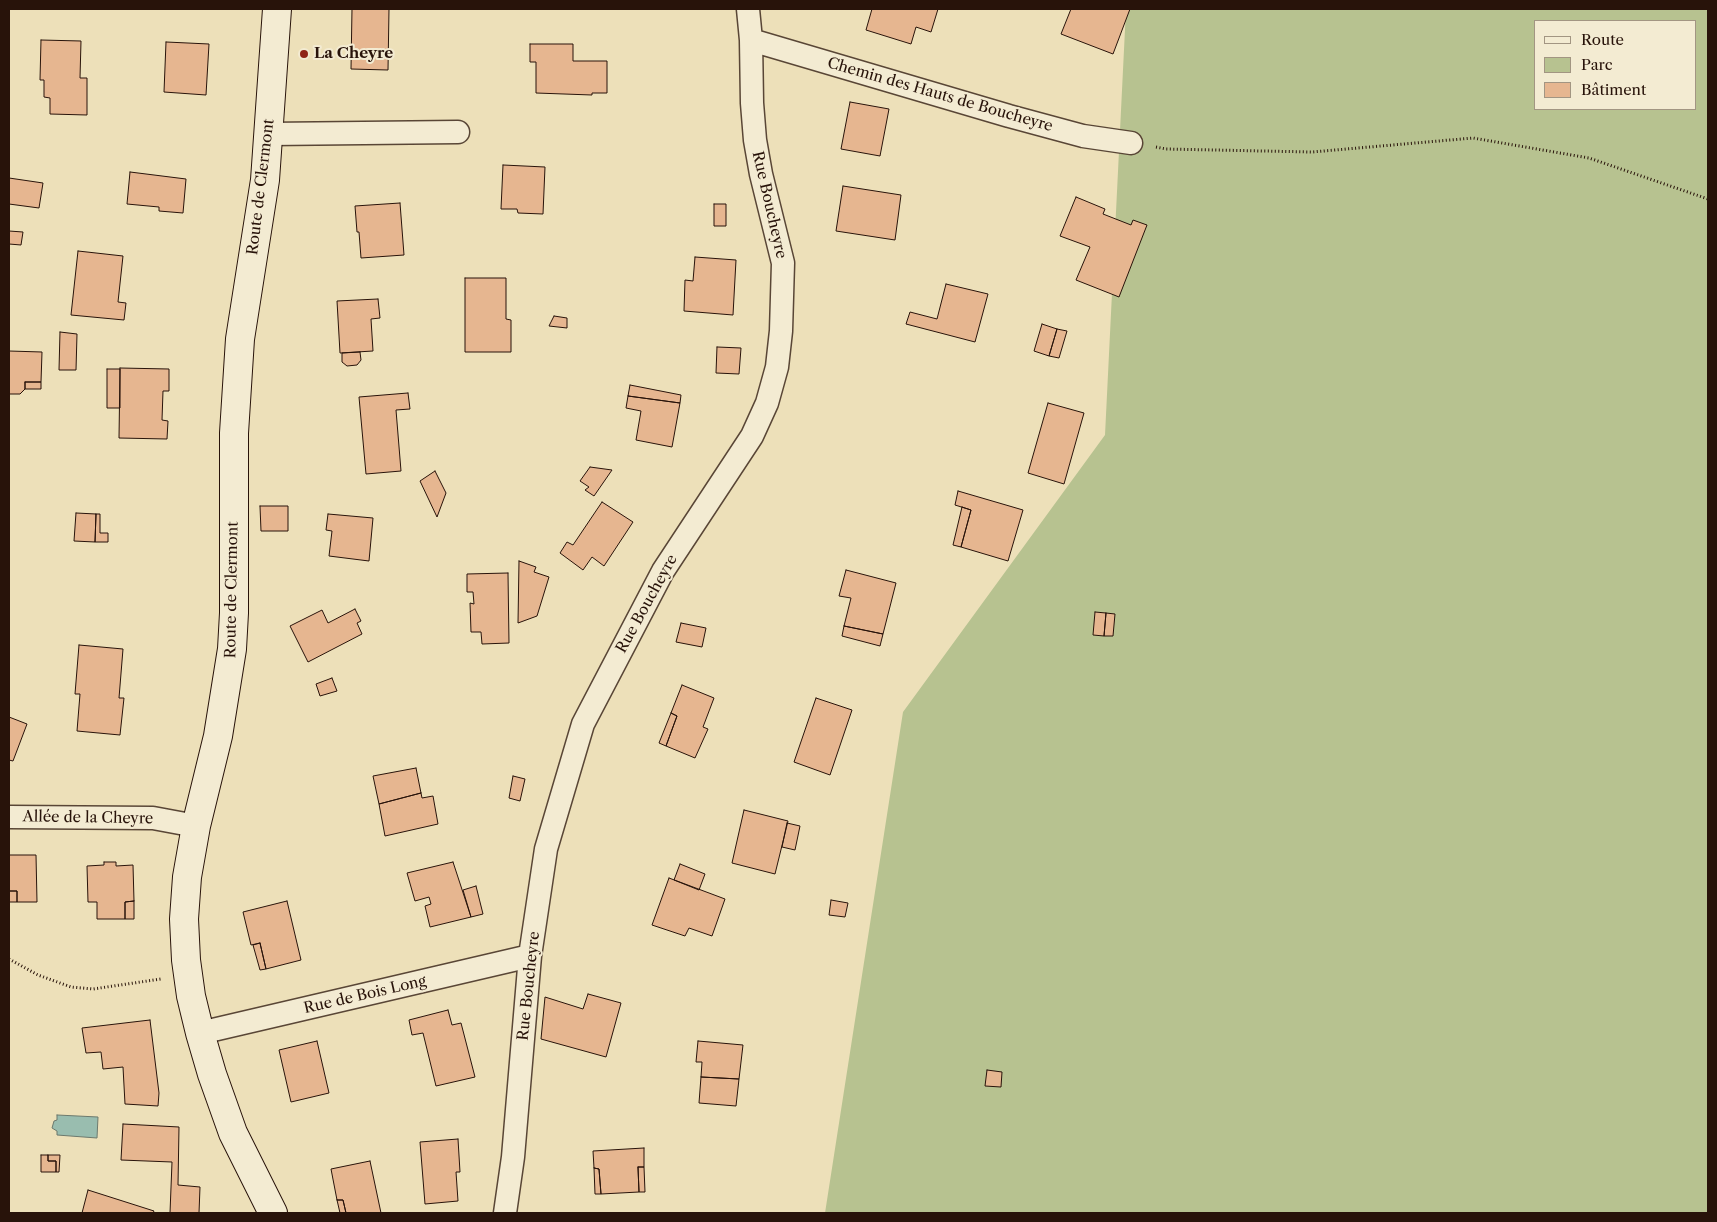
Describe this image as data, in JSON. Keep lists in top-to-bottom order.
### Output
{
  "streets": {
    "street": [
      "Chemin des Hauts de Boucheyre",
      "Route de Clermont",
      "Rue Boucheyre",
      "Allée de la Cheyre",
      "Rue de Bois Long"
    ]
  },
  "crossings": [
    ["Chemin des Hauts de Boucheyre", "Rue Boucheyre"],
    ["Route de Clermont", "Allée de la Cheyre"],
    ["Route de Clermont", "Rue de Bois Long"],
    ["Rue Boucheyre", "Rue de Bois Long"]
  ],
  "places": ["La Cheyre"],
  "legend": ["Route", "Parc", "Bâtiment"]
}
